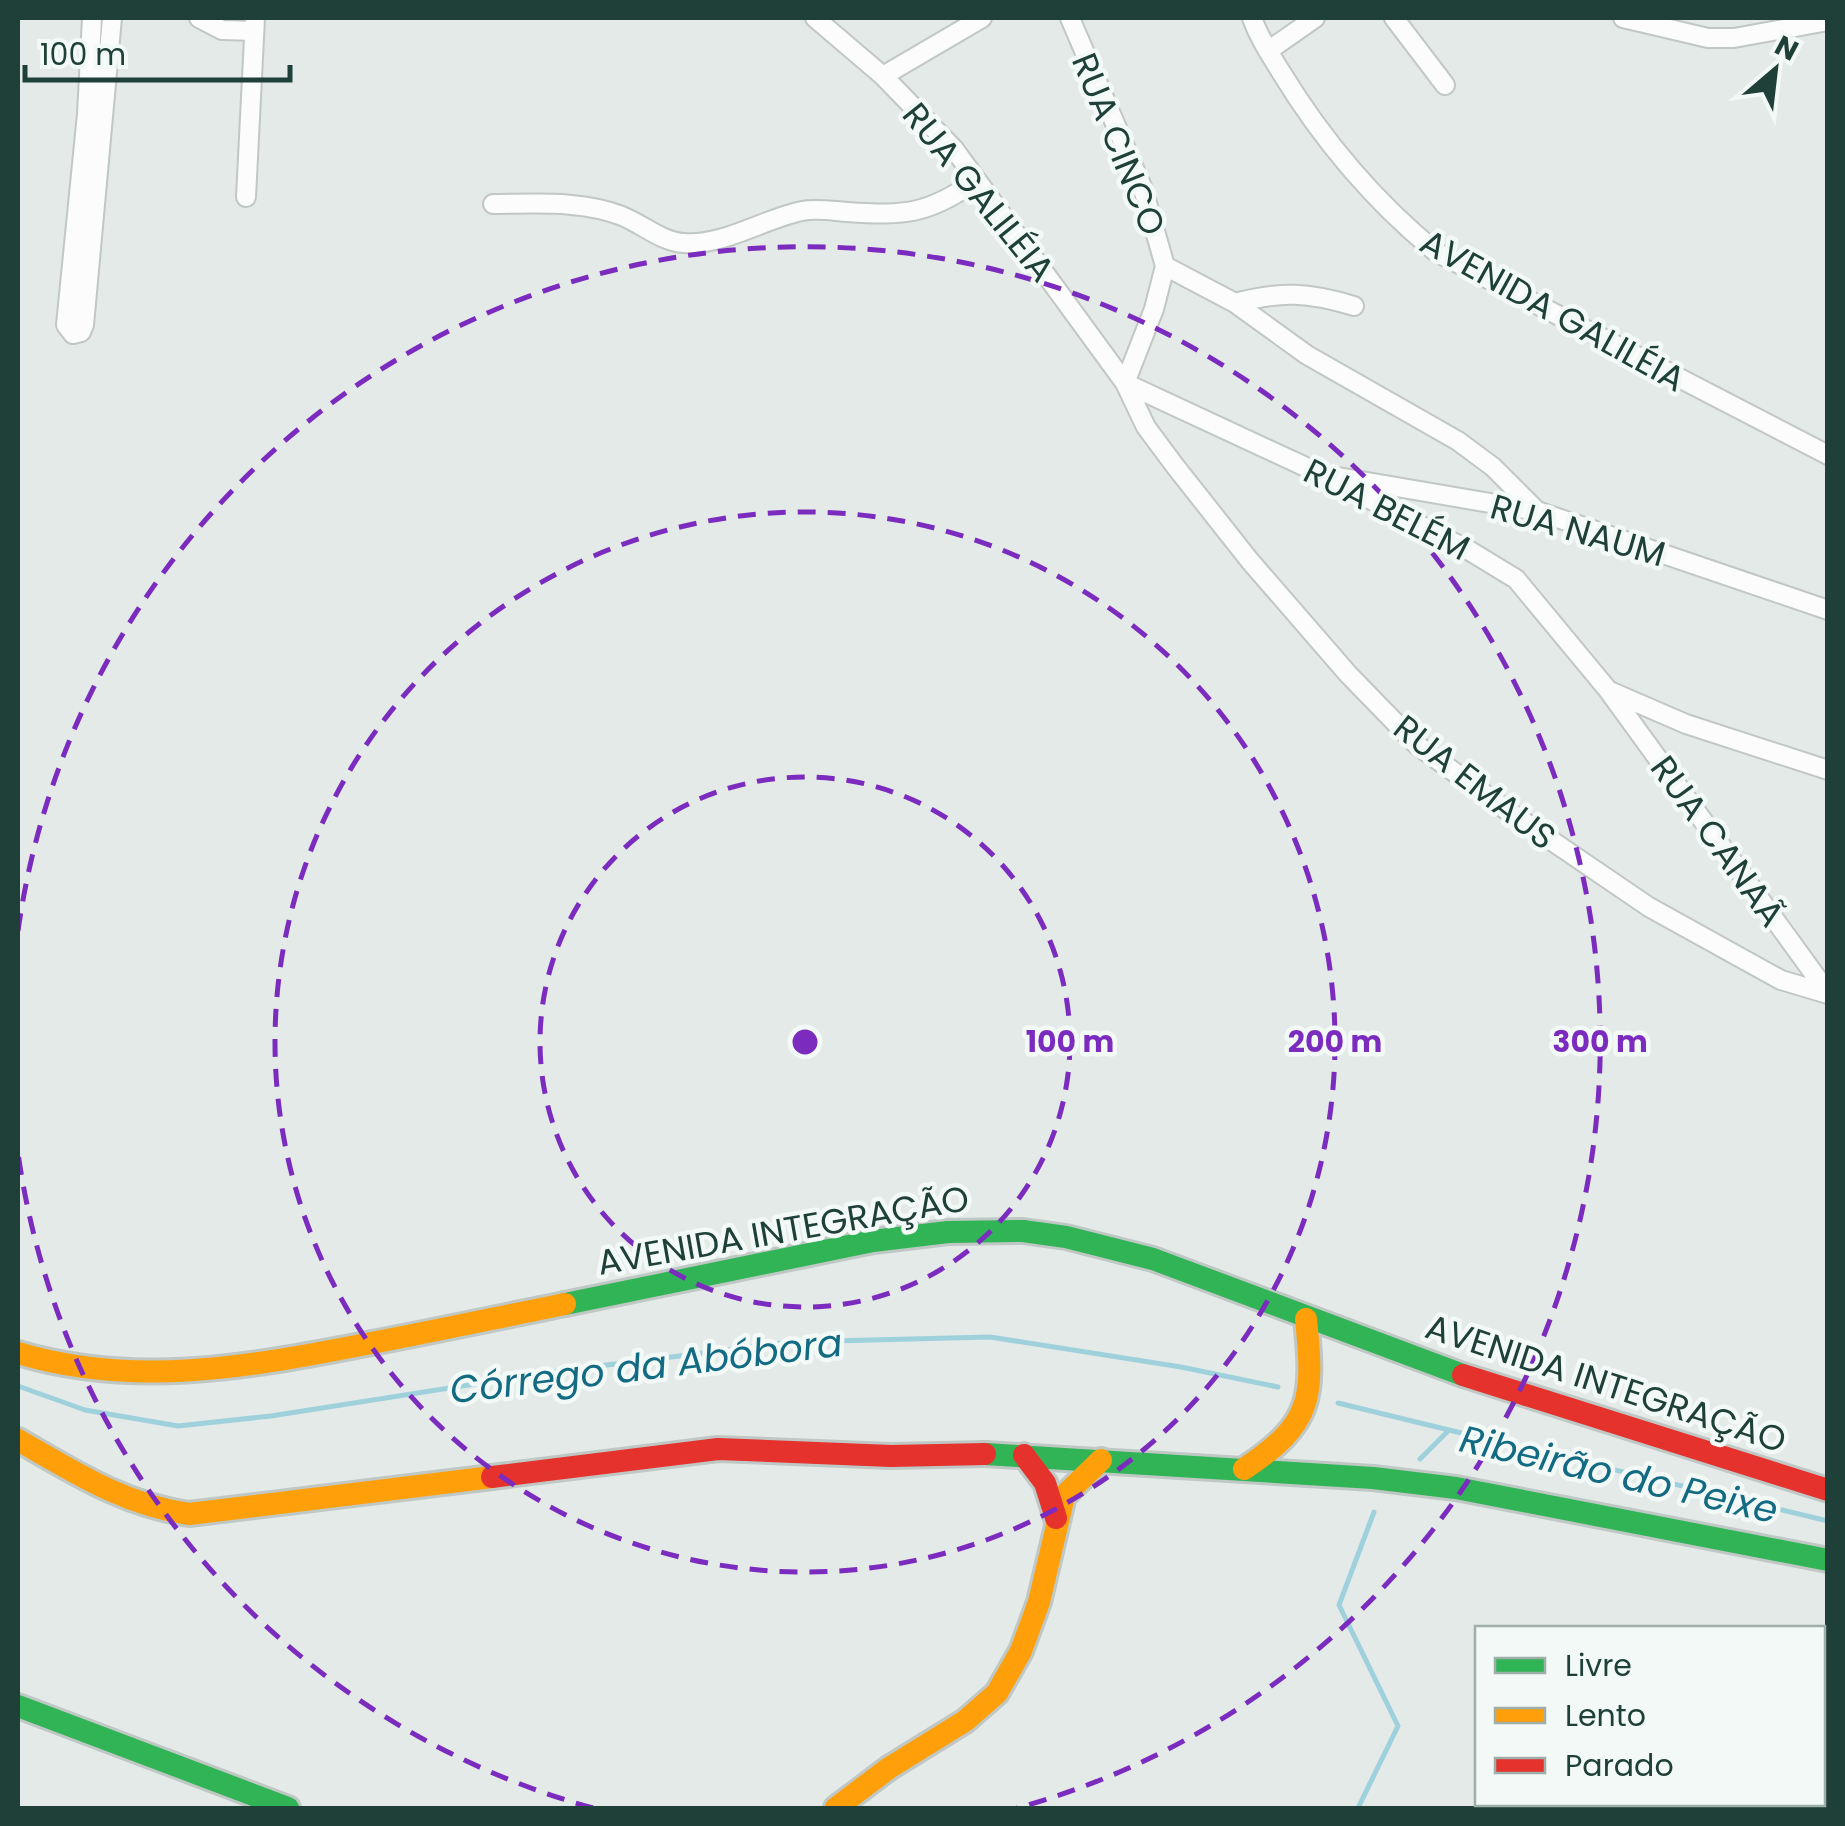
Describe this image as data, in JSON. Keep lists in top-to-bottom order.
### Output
{
  "streets": {
    "street": [
      "RUA CINCO",
      "RUA GALILÉIA",
      "AVENIDA GALILÉIA",
      "RUA BELÉM",
      "RUA NAUM",
      "RUA EMAUS",
      "RUA CANAÃ",
      "AVENIDA INTEGRAÇÃO"
    ]
  },
  "crossings": [
    ["RUA CINCO", "RUA GALILÉIA"],
    ["RUA CINCO", "RUA BELÉM"],
    ["RUA CINCO", "RUA EMAUS"],
    ["RUA GALILÉIA", "RUA BELÉM"],
    ["RUA GALILÉIA", "RUA EMAUS"],
    ["RUA BELÉM", "RUA NAUM"],
    ["RUA BELÉM", "RUA EMAUS"],
    ["RUA BELÉM", "RUA CANAÃ"],
    ["RUA EMAUS", "RUA CANAÃ"]
  ],
  "water": ["Córrego da Abóbora", "Ribeirão do Peixe"],
  "legend": ["Livre", "Lento", "Parado"],
  "scale_bar": "100 m",
  "north": "top right",
  "rings": ["100 m", "200 m", "300 m"]
}
